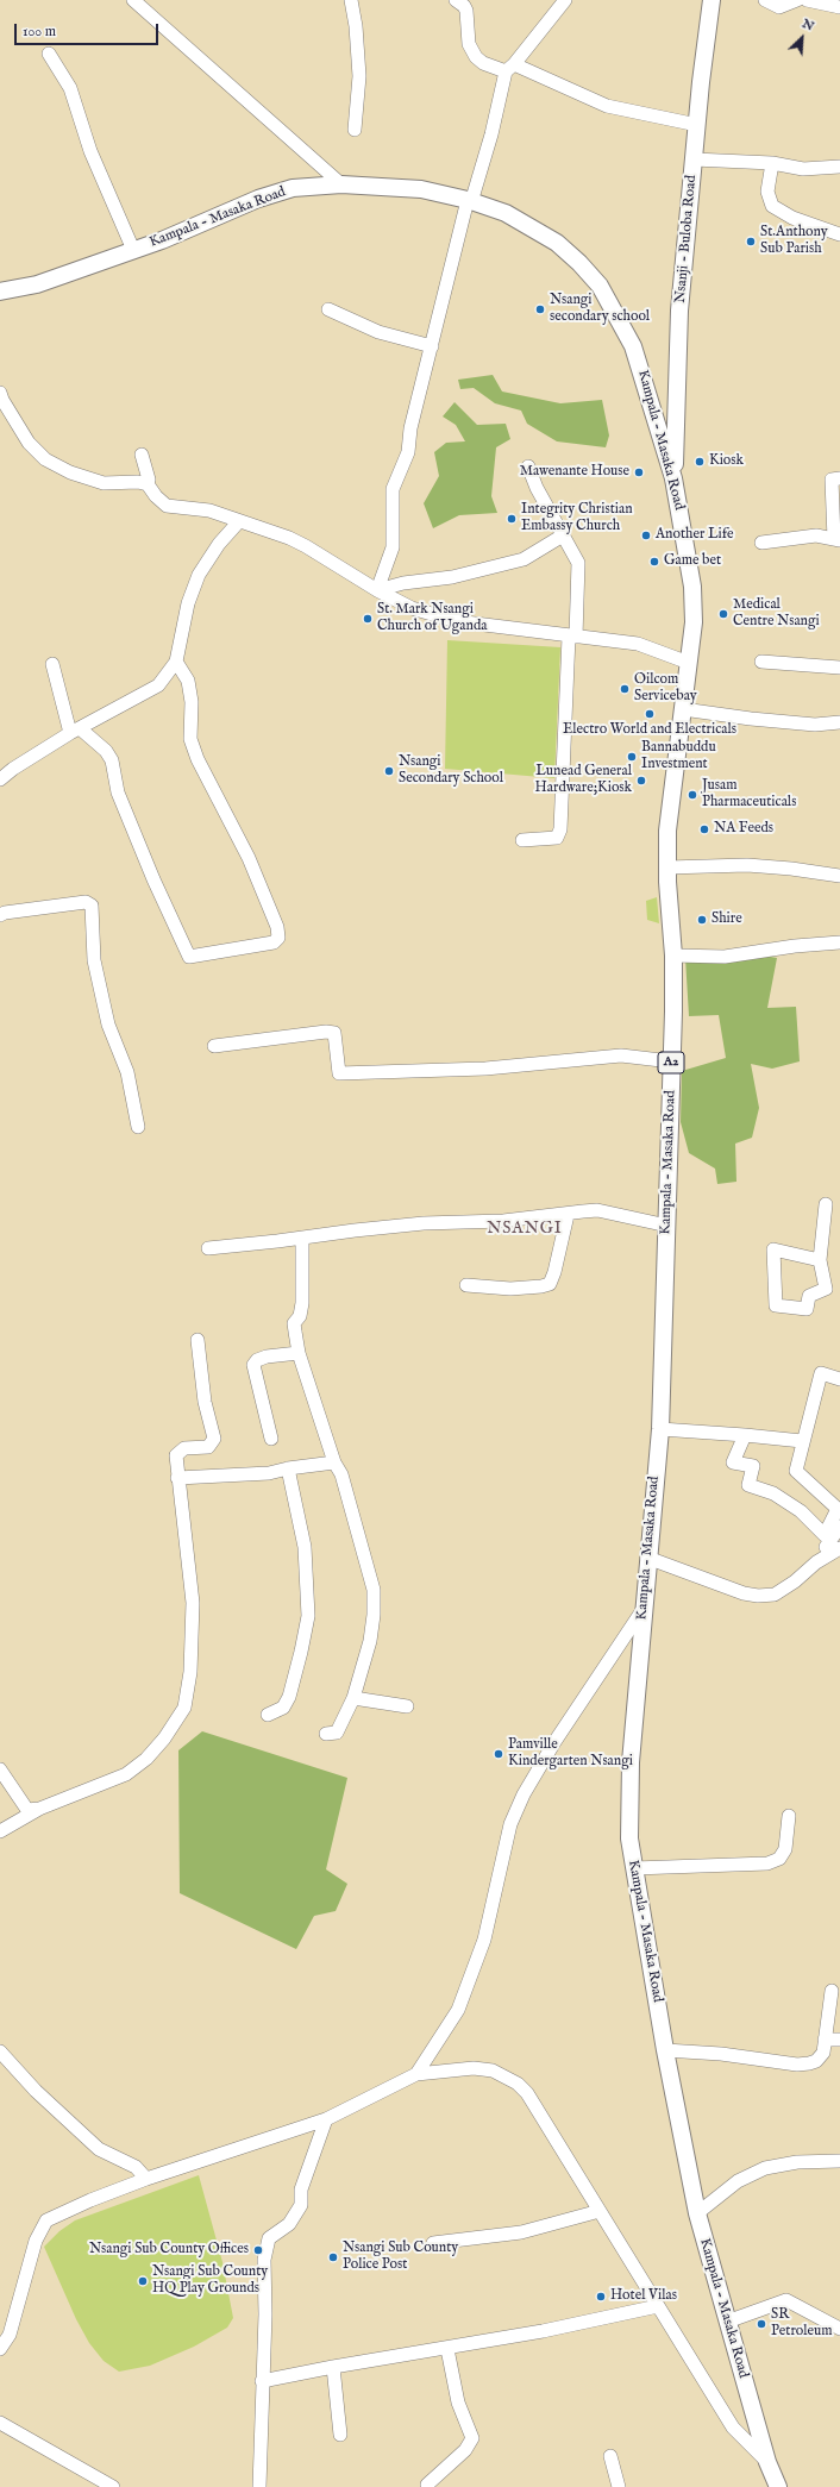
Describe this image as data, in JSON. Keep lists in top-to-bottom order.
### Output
{
  "streets": {
    "main road": ["Kampala - Masaka Road", "Nsanji - Buloba Road", "A2"]
  },
  "crossings": [
    ["Kampala - Masaka Road", "Nsanji - Buloba Road"]
  ],
  "districts": ["NSANGI"],
  "places": [
    "St.Anthony Sub Parish",
    "Nsangi secondary school",
    "Kiosk",
    "Mawenante House",
    "Integrity Christian Embassy Church",
    "Another Life",
    "Game bet",
    "Medical Centre Nsangi",
    "St. Mark Nsangi Church of Uganda",
    "Oilcom Servicebay",
    "Electro World and Electricals",
    "Bannabuddu Investment",
    "Nsangi Secondary School",
    "Lunead General Hardware;Kiosk",
    "Jusam Pharmaceuticals",
    "NA Feeds",
    "Shire",
    "Pamville Kindergarten Nsangi",
    "Nsangi Sub County Offices",
    "Nsangi Sub County Police Post",
    "Nsangi Sub County HQ Play Grounds",
    "Hotel Vilas",
    "SR Petroleum"
  ],
  "scale_bar": "100 m",
  "north": "top right"
}
